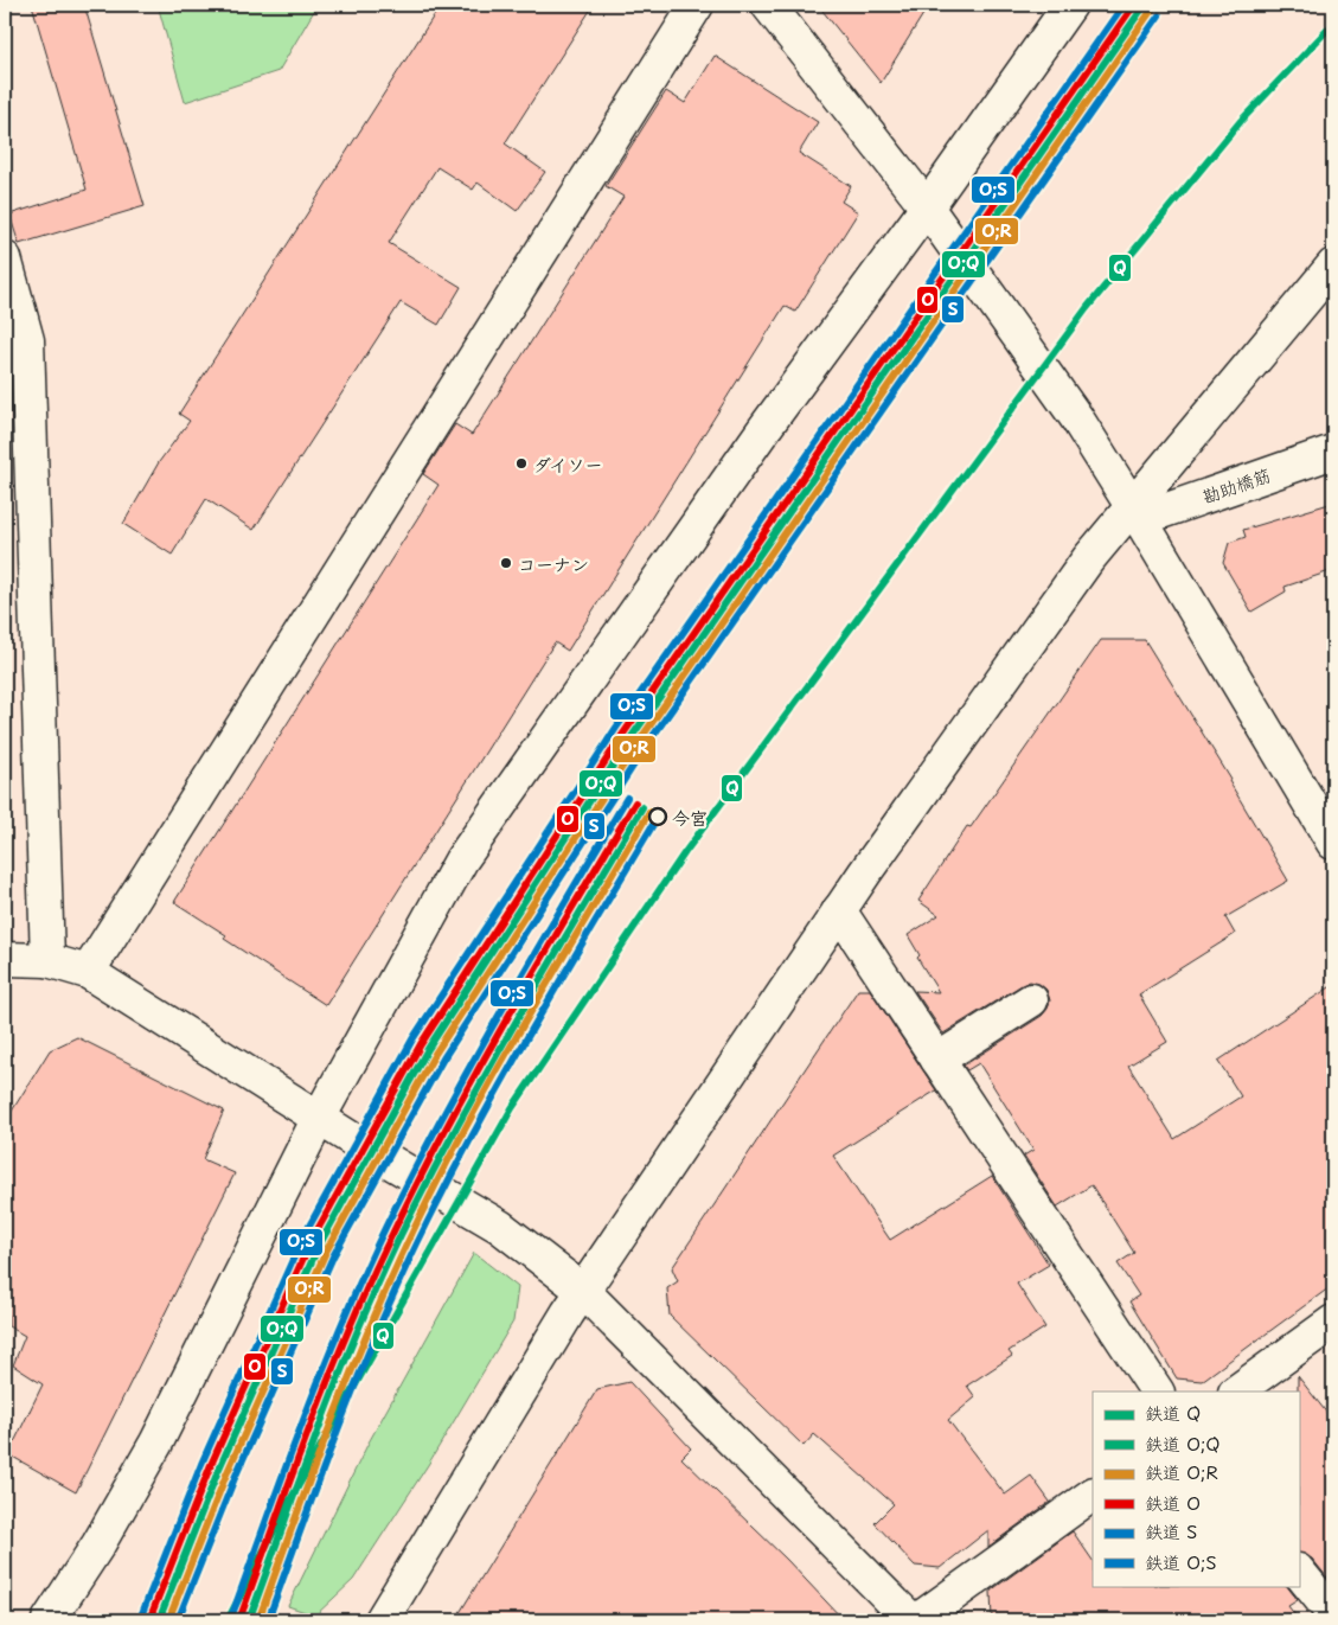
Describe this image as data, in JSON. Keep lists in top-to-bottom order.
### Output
{
  "streets": {
    "street": ["勘助橋筋"]
  },
  "places": ["ダイソー", "コーナン", "今宮"],
  "lines": [
    "rail line O;Q",
    "rail line O",
    "rail line O;S",
    "rail line O;R",
    "rail line S",
    "rail line Q"
  ],
  "legend": [
    "鉄道 Q",
    "鉄道 O;Q",
    "鉄道 O;R",
    "鉄道 O",
    "鉄道 S",
    "鉄道 O;S"
  ]
}
